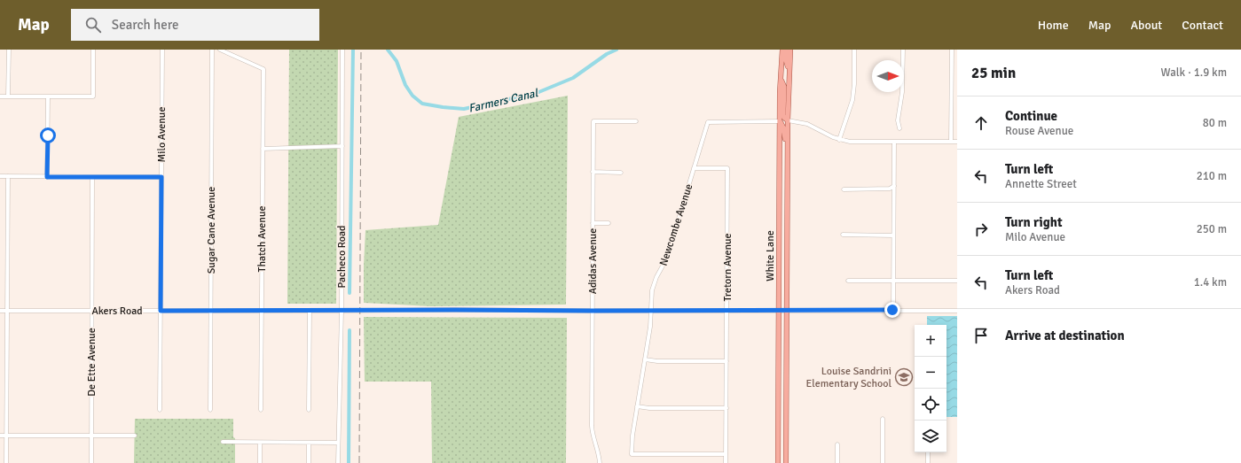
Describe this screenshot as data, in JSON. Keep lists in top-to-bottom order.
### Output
{
  "streets": {
    "main road": ["White Lane"],
    "street": [
      "Milo Avenue",
      "Newcombe Avenue",
      "Sugar Cane Avenue",
      "Thatch Avenue",
      "Pacheco Road",
      "Adidas Avenue",
      "Tretorn Avenue",
      "Akers Road",
      "De Ette Avenue"
    ]
  },
  "crossings": [
    ["Milo Avenue", "Akers Road"],
    ["Newcombe Avenue", "White Lane"],
    ["Newcombe Avenue", "Tretorn Avenue"],
    ["Newcombe Avenue", "Akers Road"],
    ["Sugar Cane Avenue", "Akers Road"],
    ["Thatch Avenue", "Akers Road"],
    ["White Lane", "Akers Road"],
    ["Pacheco Road", "Akers Road"],
    ["Adidas Avenue", "Akers Road"],
    ["Tretorn Avenue", "Akers Road"],
    ["Akers Road", "De Ette Avenue"]
  ],
  "water": ["Farmers Canal"],
  "places": {
    "school or university": ["Louise Sandrini Elementary School"]
  },
  "north": "right",
  "page": {
    "header": "Map",
    "search": "Search here",
    "nav": [
      "Home",
      "Map",
      "About",
      "Contact"
    ],
    "heading": ["25 min", "Walk · 1.9 km"],
    "list": [
      ["Continue", "Rouse Avenue", "80 m"],
      ["Turn left", "Annette Street", "210 m"],
      ["Turn right", "Milo Avenue", "250 m"],
      ["Turn left", "Akers Road", "1.4 km"],
      "Arrive at destination"
    ],
    "map_buttons": ["+", "−"]
  }
}
